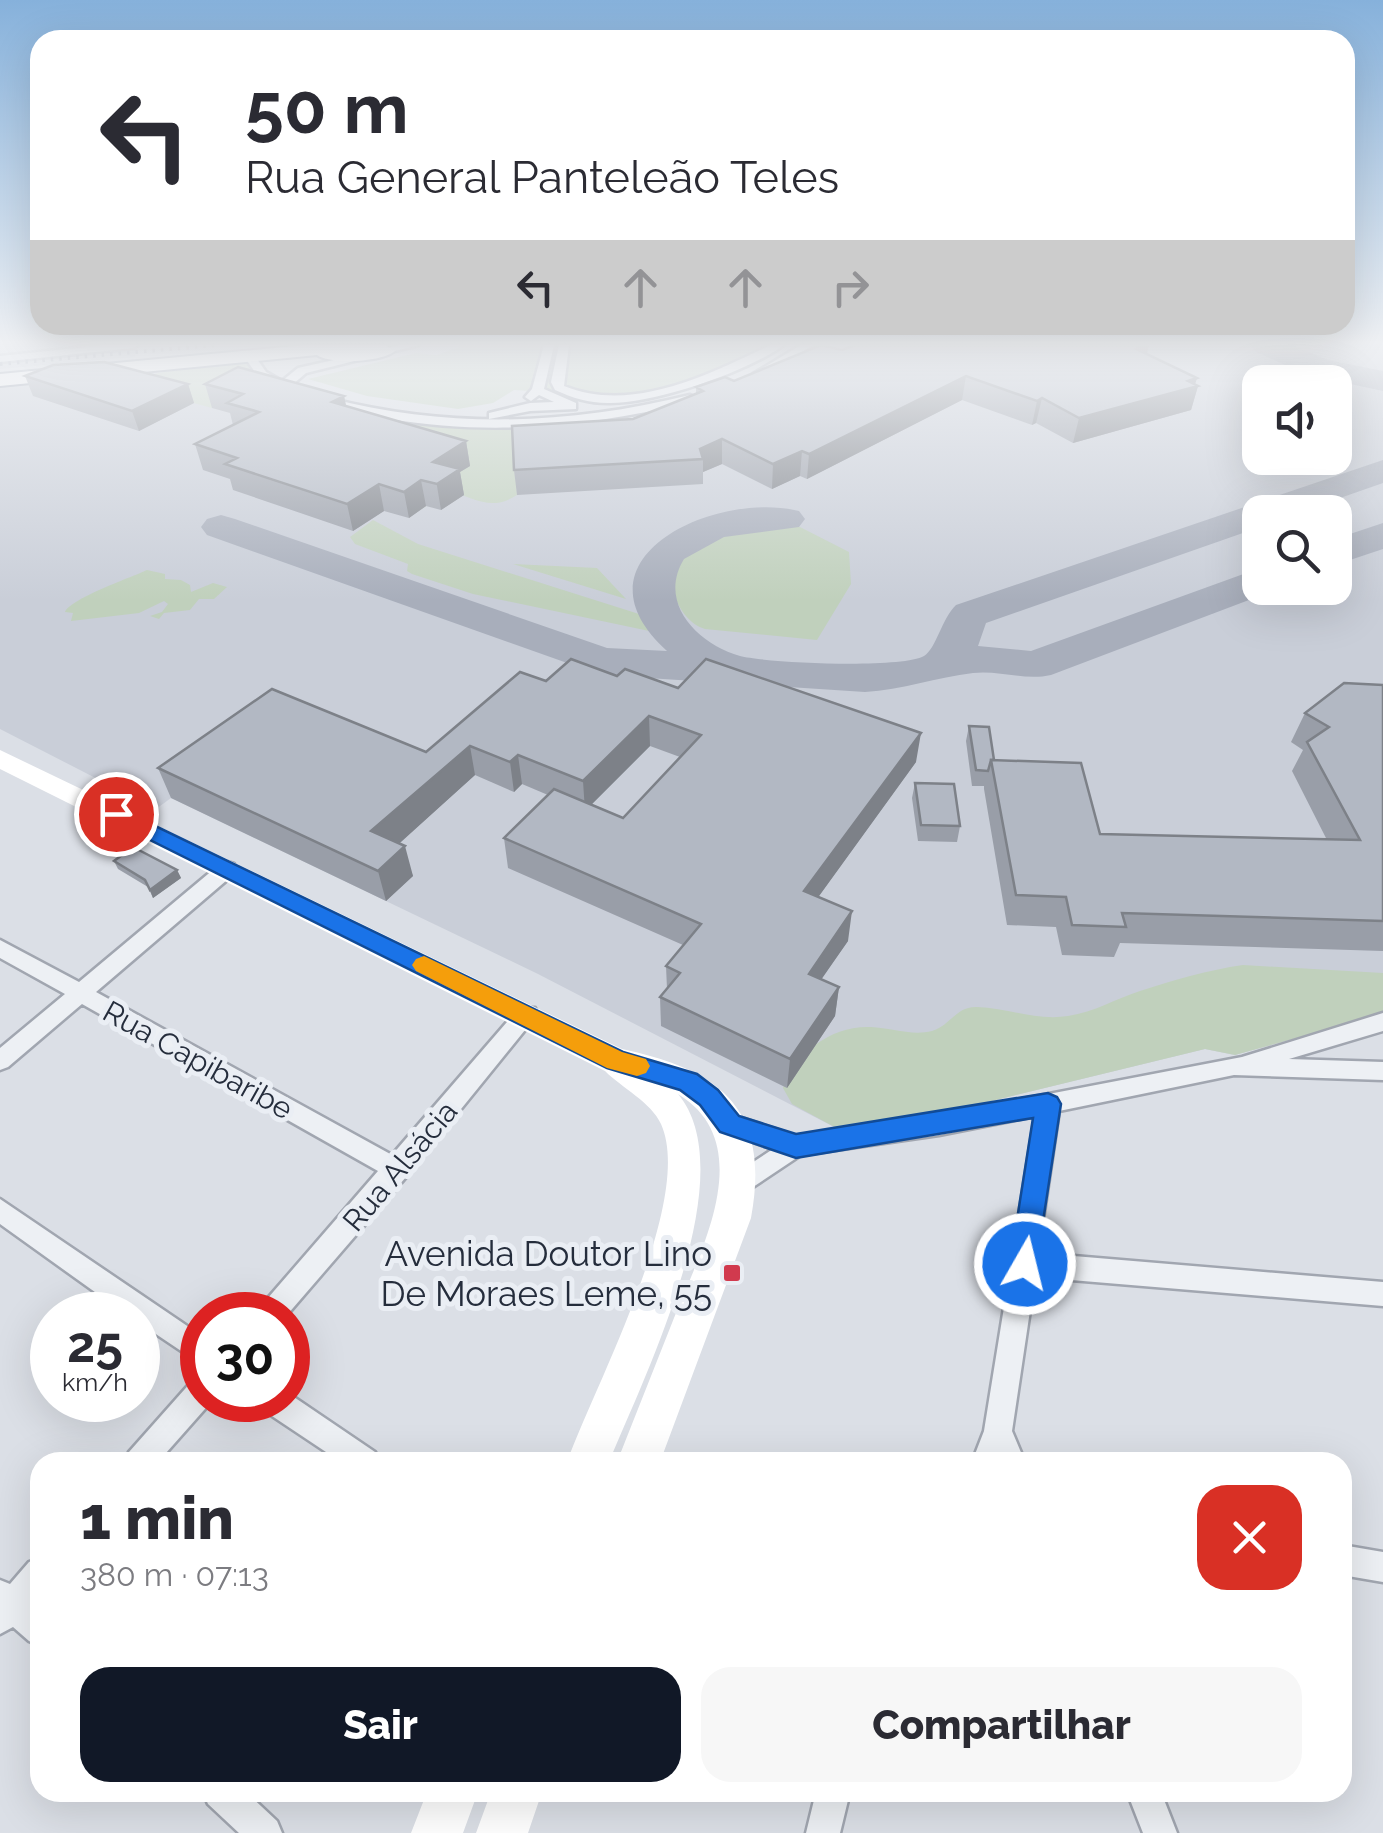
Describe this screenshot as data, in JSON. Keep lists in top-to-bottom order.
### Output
{
  "streets": {
    "street": ["Rua Capibaribe", "Rua Alsácia"]
  },
  "crossings": [
    ["Rua Capibaribe", "Rua Alsácia"]
  ],
  "places": {
    "transit": ["Avenida Doutor Lino De Moraes Leme, 55"]
  },
  "page": {
    "turn": ["50 m", "Rua General Panteleão Teles"],
    "speed": "25 km/h",
    "limit": "30",
    "heading": ["1 min", "380 m · 07:13"],
    "buttons": ["Sair", "Compartilhar"]
  }
}
